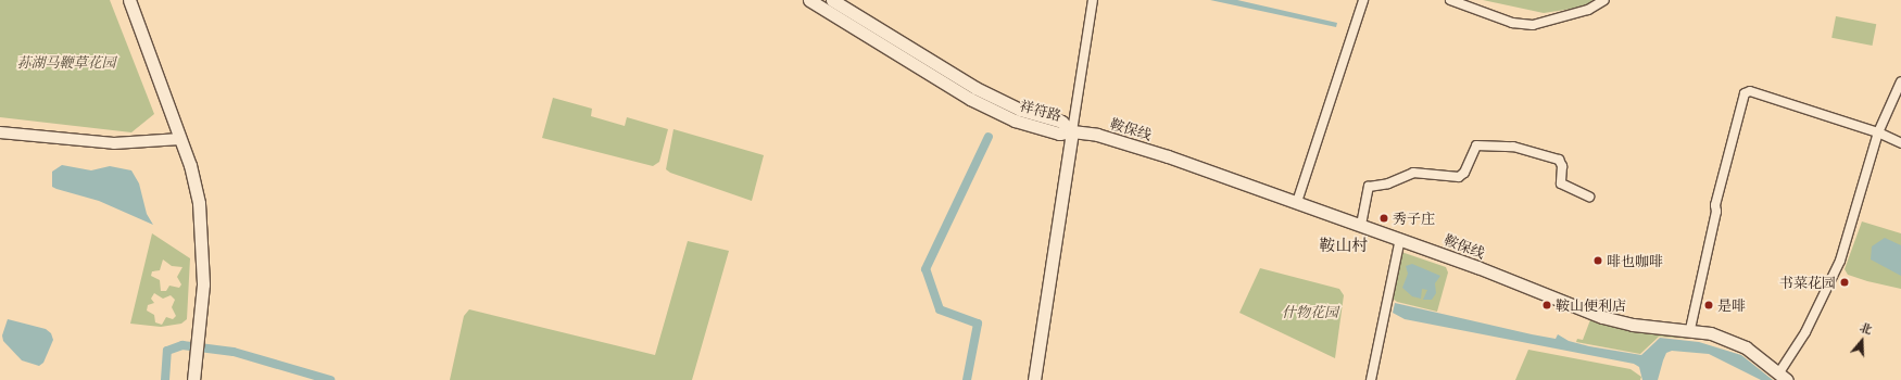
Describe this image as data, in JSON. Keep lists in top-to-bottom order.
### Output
{
  "streets": {
    "main road": ["祥符路", "鞍保线"]
  },
  "crossings": [
    ["祥符路", "鞍保线"]
  ],
  "districts": ["鞍山村"],
  "parks": ["荪湖马鞭草花园", "什物花园"],
  "places": [
    "秀子庄",
    "啡也咖啡",
    "书菜花园",
    "鞍山便利店",
    "是啡"
  ],
  "north": "top"
}
